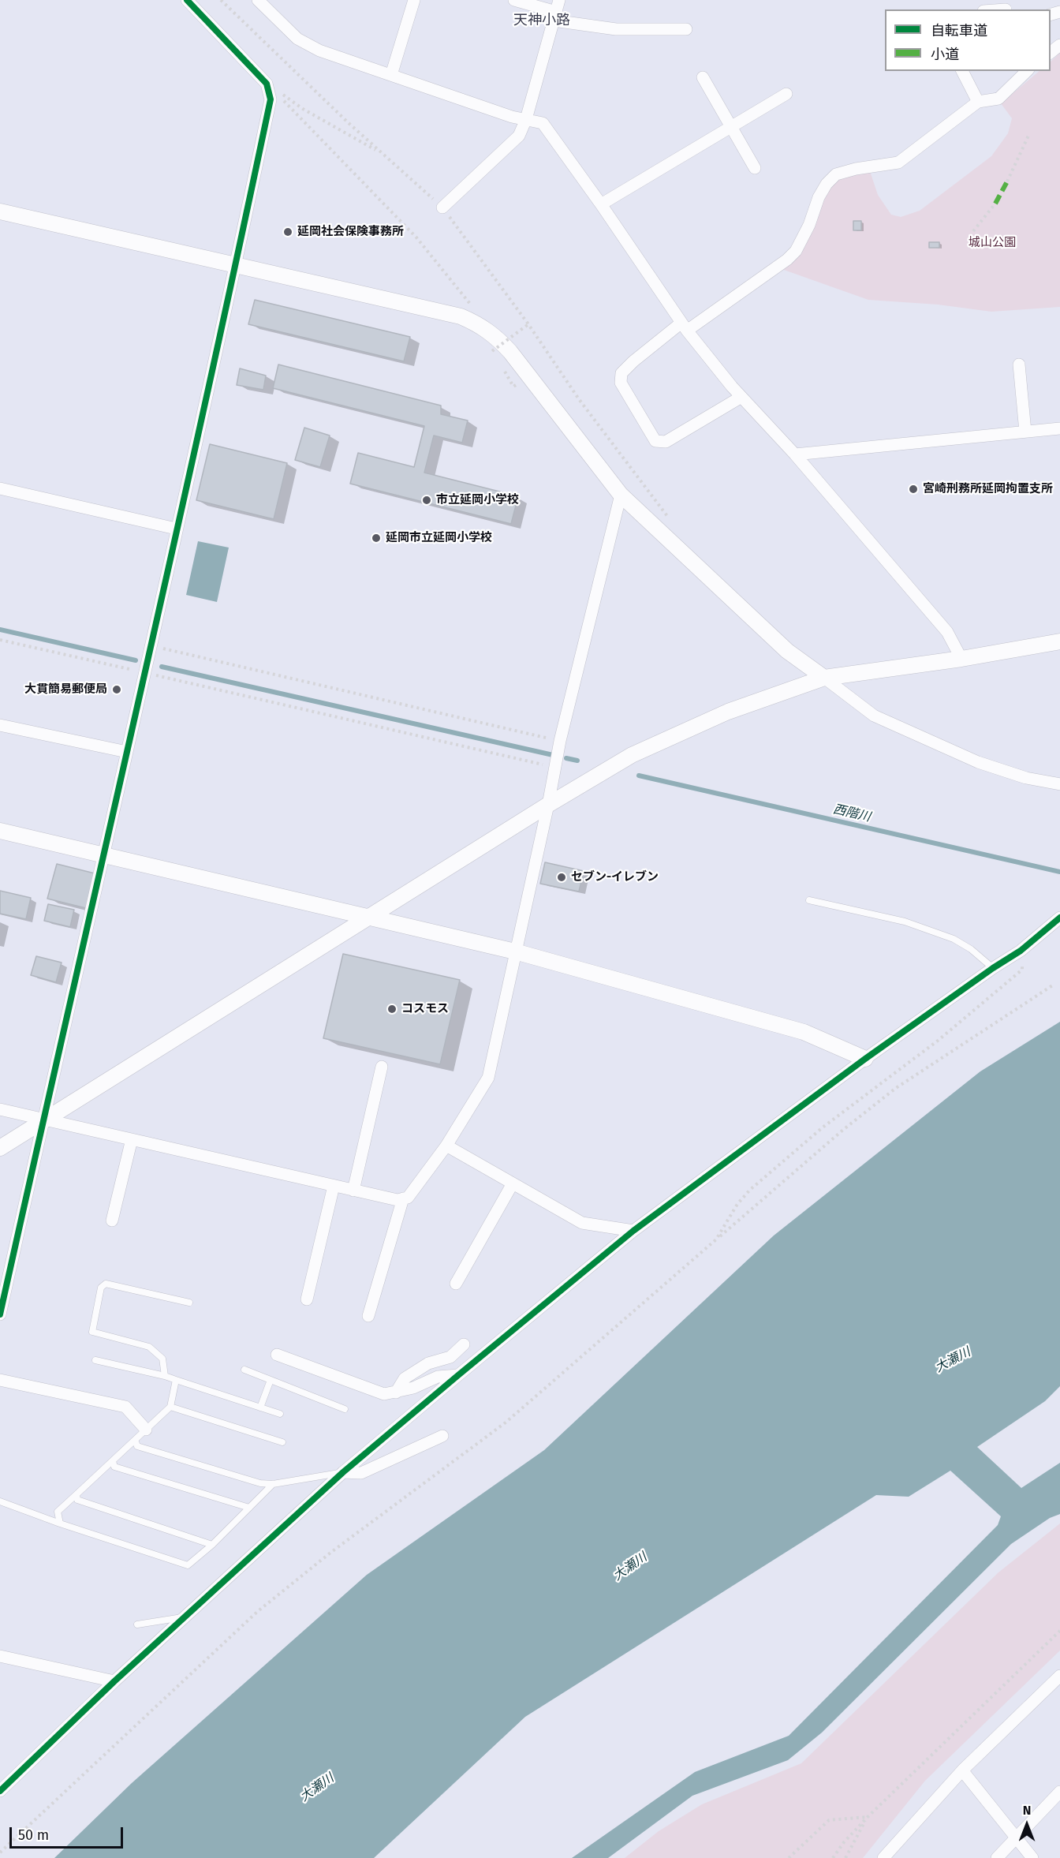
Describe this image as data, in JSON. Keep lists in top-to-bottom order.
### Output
{
  "districts": ["天神小路"],
  "water": ["西階川", "大瀬川"],
  "parks": ["城山公園"],
  "places": [
    "延岡社会保険事務所",
    "宮崎刑務所延岡拘置支所",
    "市立延岡小学校",
    "延岡市立延岡小学校",
    "大貫簡易郵便局",
    "セブン-イレブン",
    "コスモス"
  ],
  "legend": ["自転車道", "小道"],
  "scale_bar": "50 m",
  "north": "top"
}
